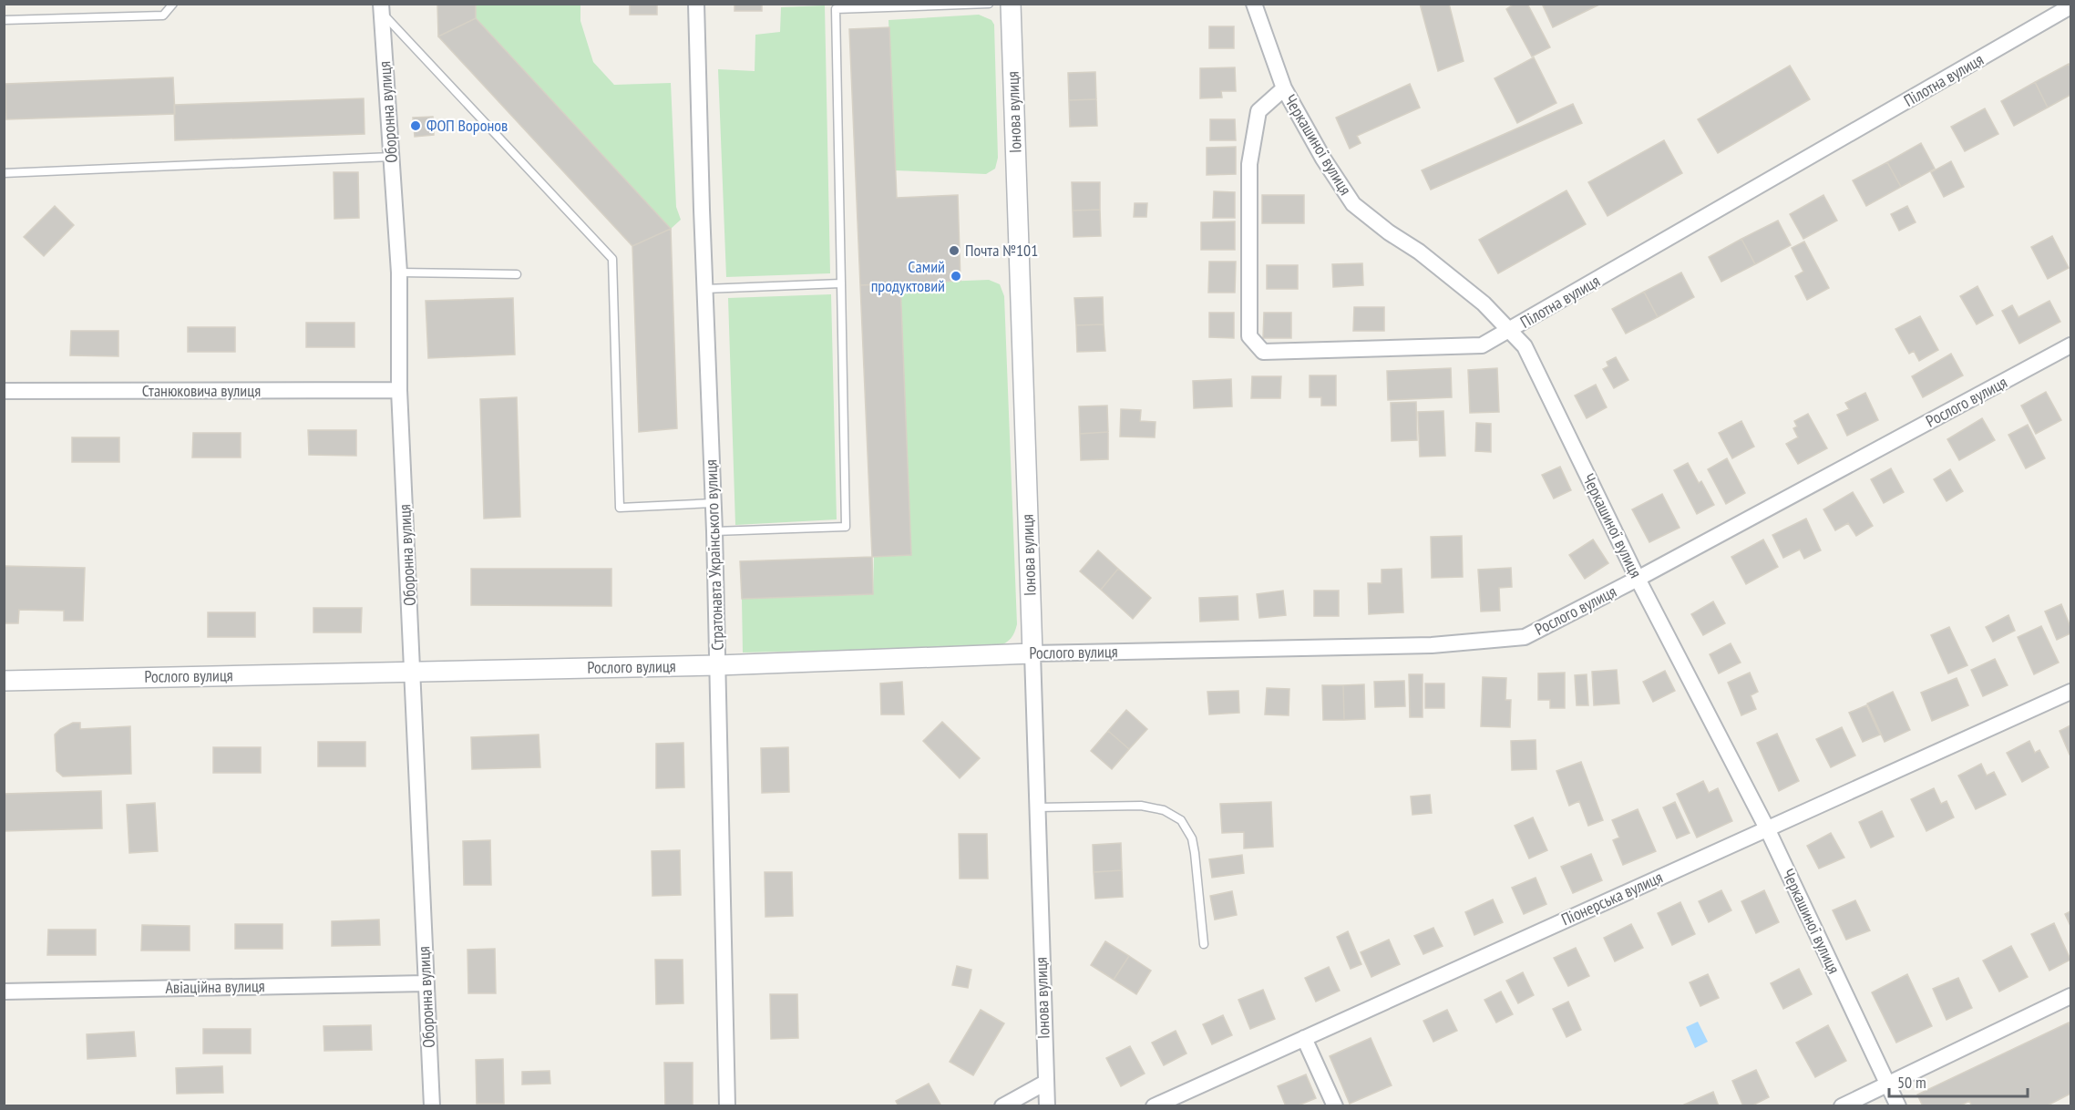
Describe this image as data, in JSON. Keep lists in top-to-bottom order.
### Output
{
  "streets": {
    "street": [
      "Пілотна вулиця",
      "Оборонна вулиця",
      "Іонова вулиця",
      "Черкашиної вулиця",
      "Станюковича вулиця",
      "Рослого вулиця",
      "Стратонавта Українського вулиця",
      "Піонерська вулиця",
      "Авіаційна вулиця"
    ]
  },
  "crossings": [
    ["Пілотна вулиця", "Черкашиної вулиця"],
    ["Оборонна вулиця", "Станюковича вулиця"],
    ["Оборонна вулиця", "Рослого вулиця"],
    ["Оборонна вулиця", "Авіаційна вулиця"],
    ["Іонова вулиця", "Рослого вулиця"],
    ["Черкашиної вулиця", "Рослого вулиця"],
    ["Черкашиної вулиця", "Піонерська вулиця"],
    ["Рослого вулиця", "Стратонавта Українського вулиця"]
  ],
  "places": ["ФОП Воронов", "Почта №101", "Самий продуктовий"],
  "scale_bar": "50 m"
}
